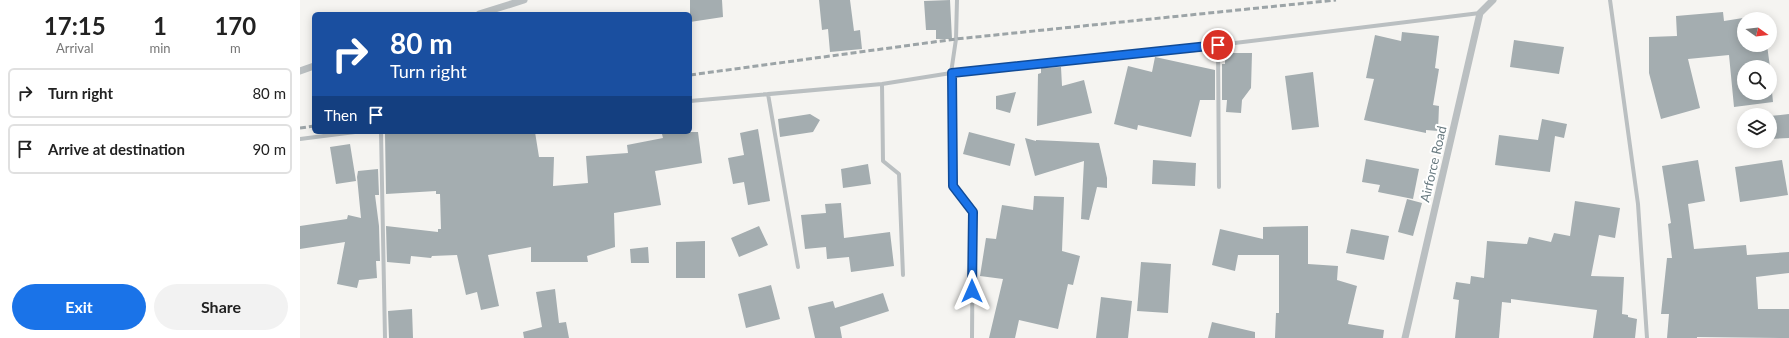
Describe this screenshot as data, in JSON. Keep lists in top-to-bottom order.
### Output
{
  "streets": {
    "street": ["Airforce Road"]
  },
  "north": "right",
  "page": {
    "eta": [
      "17:15",
      "Arrival",
      "1",
      "min",
      "170",
      "m"
    ],
    "turn": ["80 m", "Turn right"],
    "list": [
      {
        "name": "Turn right",
        "value": "80 m"
      },
      {
        "name": "Arrive at destination",
        "value": "90 m"
      }
    ],
    "then": "Then",
    "buttons": ["Exit", "Share"]
  }
}
